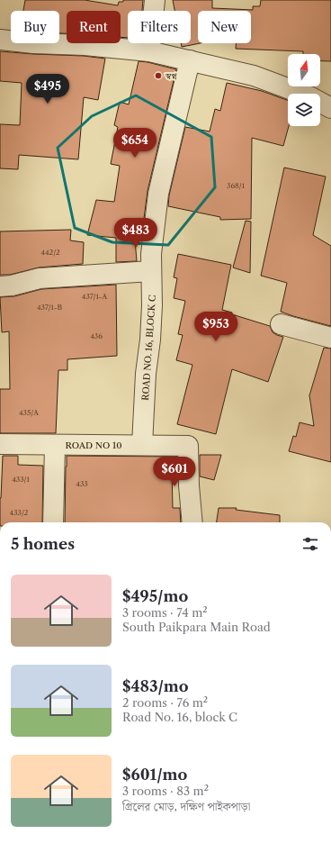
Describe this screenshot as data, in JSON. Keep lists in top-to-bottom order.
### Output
{
  "streets": {
    "street": ["ROAD NO. 16, BLOCK C", "ROAD NO 10"]
  },
  "crossings": [
    ["ROAD NO. 16, BLOCK C", "ROAD NO 10"]
  ],
  "places": ["স্বপ্ন"],
  "house_numbers": [
    "368/1",
    "442/2",
    "437/1-A",
    "437/1-B",
    "436",
    "435/A",
    "433/1",
    "433",
    "433/2"
  ],
  "north": "top",
  "page": {
    "chip": [
      "Buy",
      "Rent",
      "Filters",
      "New"
    ],
    "price": [
      "$495",
      "$654",
      "$483",
      "$953",
      "$601"
    ],
    "heading": "5 homes",
    "list": [
      {
        "name": "$495/mo",
        "note": "3 rooms · 74 m² · South Paikpara Main Road"
      },
      {
        "name": "$483/mo",
        "note": "2 rooms · 76 m² · Road No. 16, block C"
      },
      {
        "name": "$601/mo",
        "note": "3 rooms · 83 m² · গ্রিলের মোড়, দক্ষিণ পাইকপাড়া"
      }
    ]
  }
}
